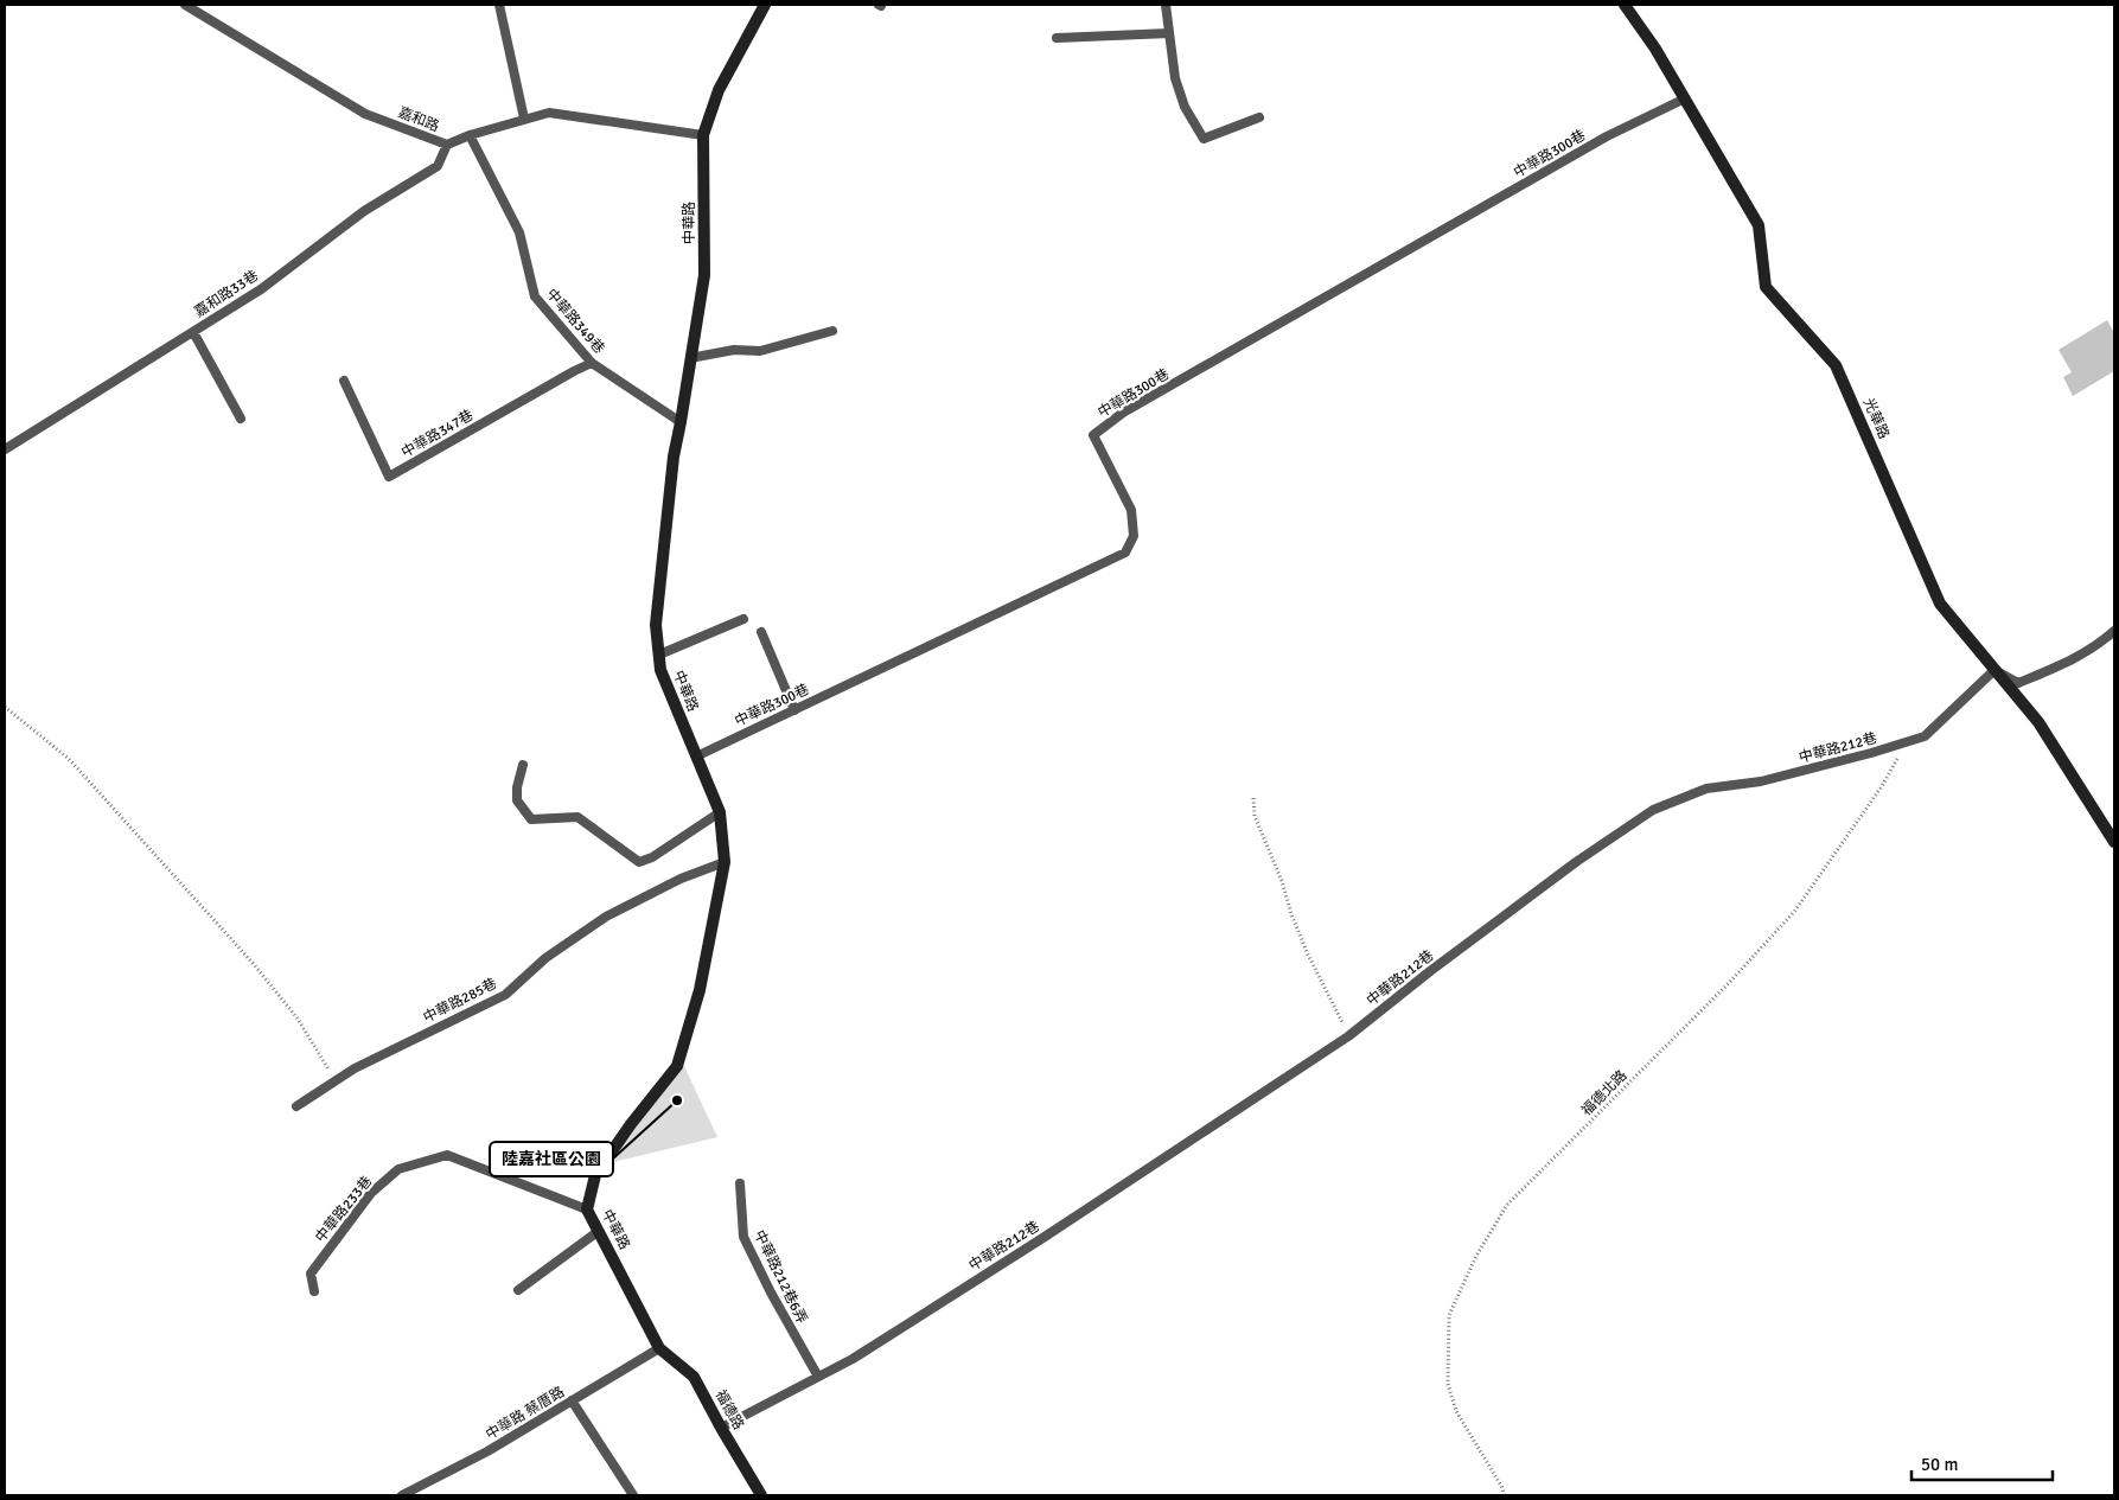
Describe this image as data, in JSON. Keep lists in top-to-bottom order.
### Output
{
  "streets": {
    "street": ["中華路", "光華路", "福德路"],
    "lane": [
      "嘉和路",
      "中華路300巷",
      "嘉和路33巷",
      "中華路349巷",
      "中華路347巷",
      "中華路212巷",
      "中華路285巷",
      "中華路233巷",
      "中華路212巷6弄",
      "中華路 蔡厝路"
    ],
    "path": ["福德北路"]
  },
  "crossings": [
    ["嘉和路", "中華路"],
    ["嘉和路", "嘉和路33巷"],
    ["嘉和路", "中華路349巷"],
    ["中華路300巷", "中華路"],
    ["中華路300巷", "光華路"],
    ["中華路", "中華路349巷"],
    ["中華路", "中華路285巷"],
    ["中華路", "中華路233巷"],
    ["中華路", "福德路"],
    ["中華路", "中華路 蔡厝路"],
    ["中華路349巷", "中華路347巷"],
    ["光華路", "中華路212巷"],
    ["中華路212巷", "福德北路"],
    ["中華路212巷", "中華路212巷6弄"],
    ["中華路212巷", "福德路"],
    ["福德路", "中華路 蔡厝路"]
  ],
  "places": ["陸嘉社區公園"],
  "scale_bar": "50 m"
}
